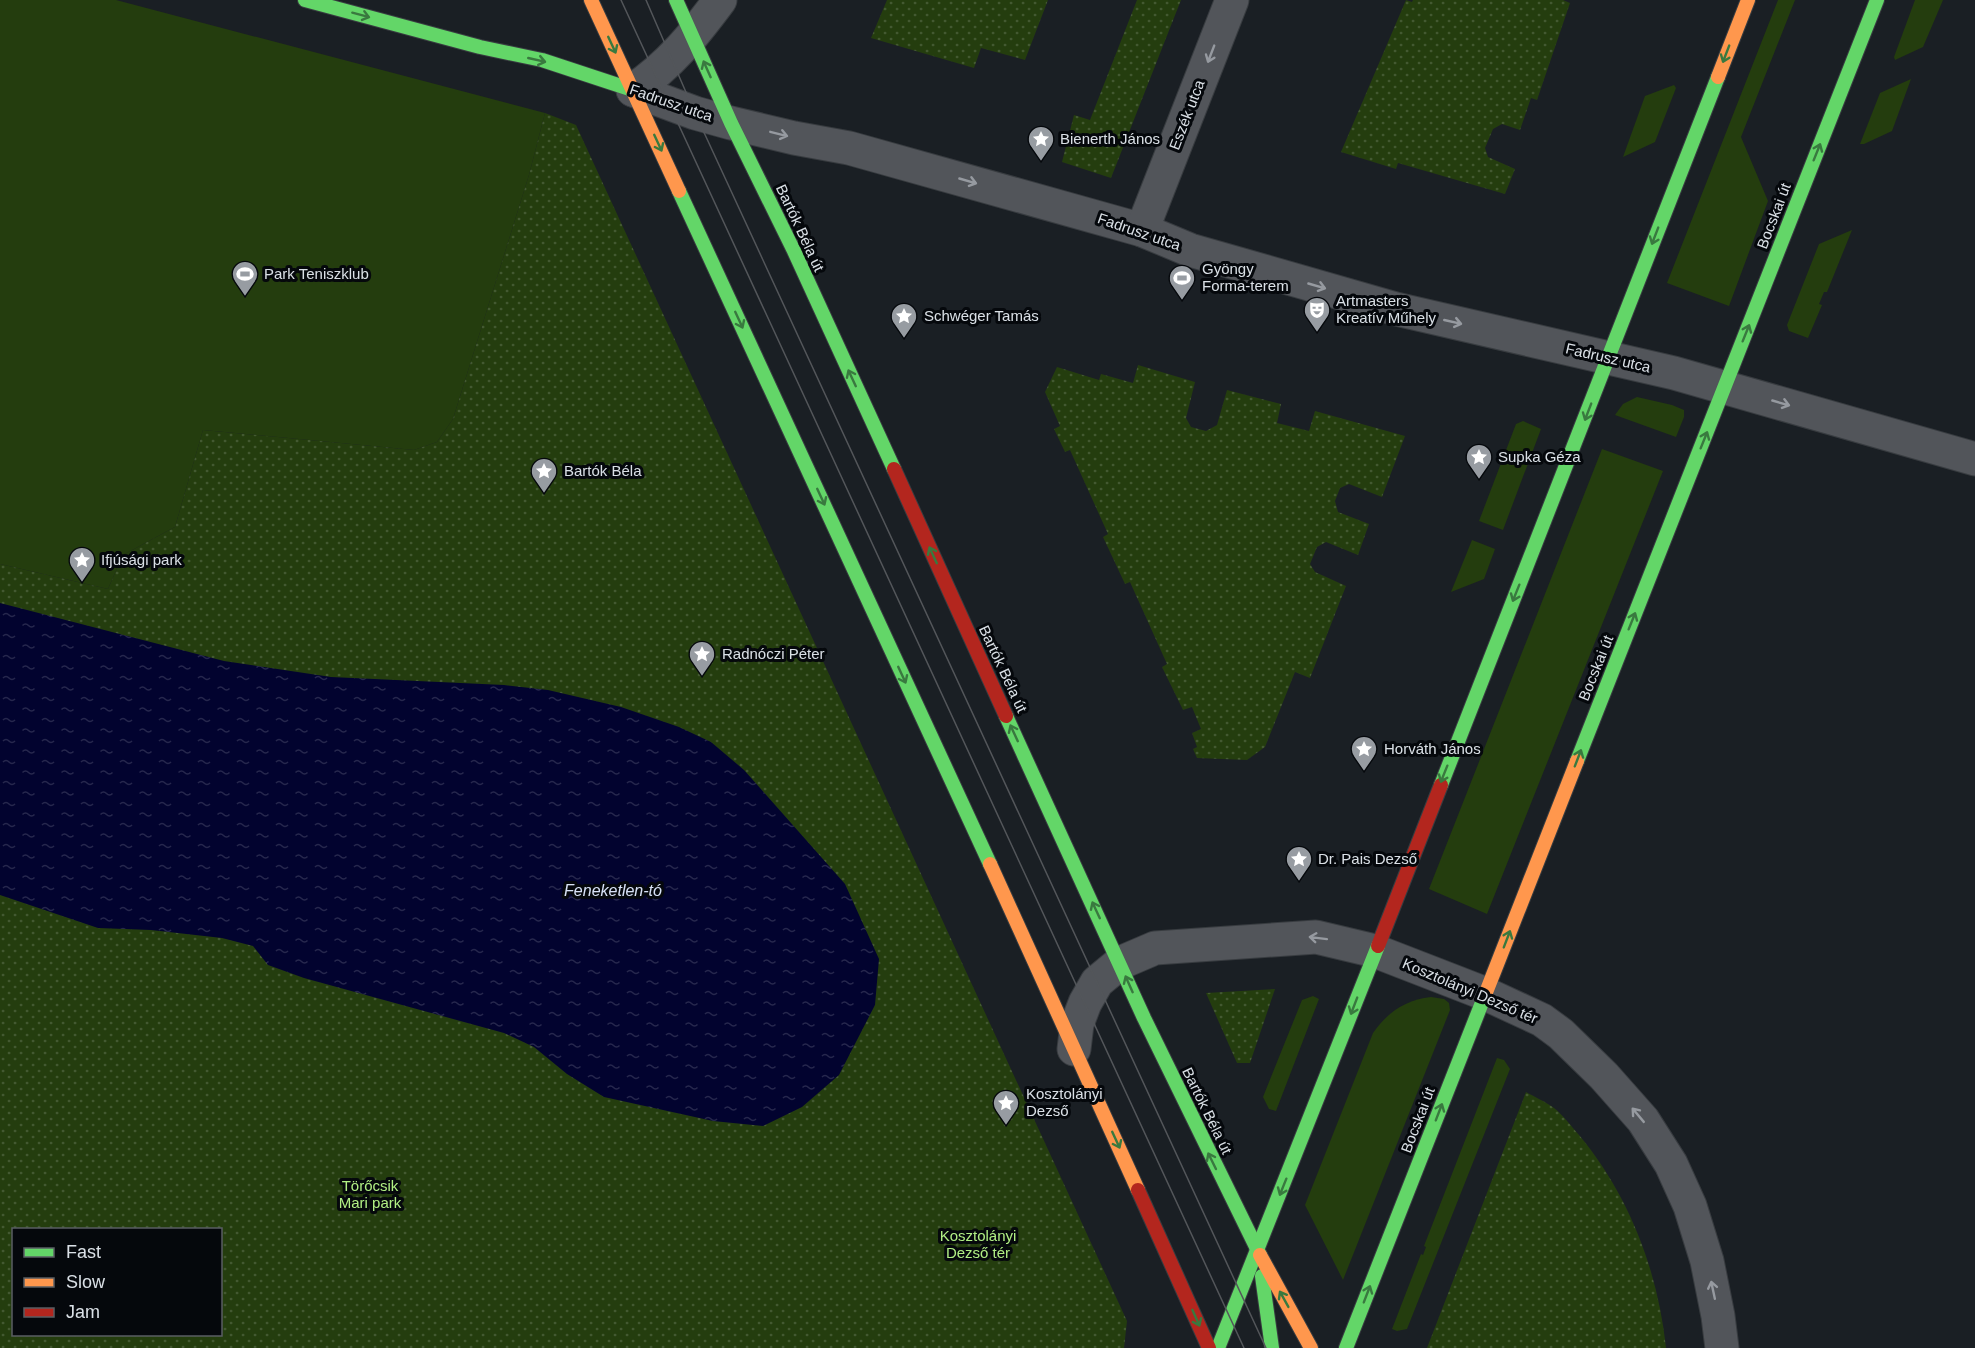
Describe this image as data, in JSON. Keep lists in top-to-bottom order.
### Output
{
  "streets": {
    "main road": ["Fadrusz utca", "Bocskai út", "Bartók Béla út"],
    "street": ["Eszék utca", "Kosztolányi Dezső tér"]
  },
  "crossings": [
    ["Fadrusz utca", "Eszék utca"],
    ["Fadrusz utca", "Bocskai út"],
    ["Fadrusz utca", "Bartók Béla út"],
    ["Bocskai út", "Kosztolányi Dezső tér"],
    ["Bartók Béla út", "Kosztolányi Dezső tér"]
  ],
  "one_way": ["Fadrusz utca", "Eszék utca", "Kosztolányi Dezső tér"],
  "water": ["Feneketlen-tó"],
  "parks": ["Törőcsik Mari park", "Kosztolányi Dezső tér"],
  "places": {
    "place": [
      "Bienerth János",
      "Schwéger Tamás",
      "Supka Géza",
      "Bartók Béla",
      "Ifjúsági park",
      "Radnóczi Péter",
      "Horváth János",
      "Dr. Pais Dezső",
      "Kosztolányi Dezső"
    ],
    "sports": ["Park Teniszklub", "Gyöngy Forma-terem"],
    "theatre": ["Artmasters Kreatív Műhely"]
  },
  "legend": ["Fast", "Slow", "Jam"]
}
